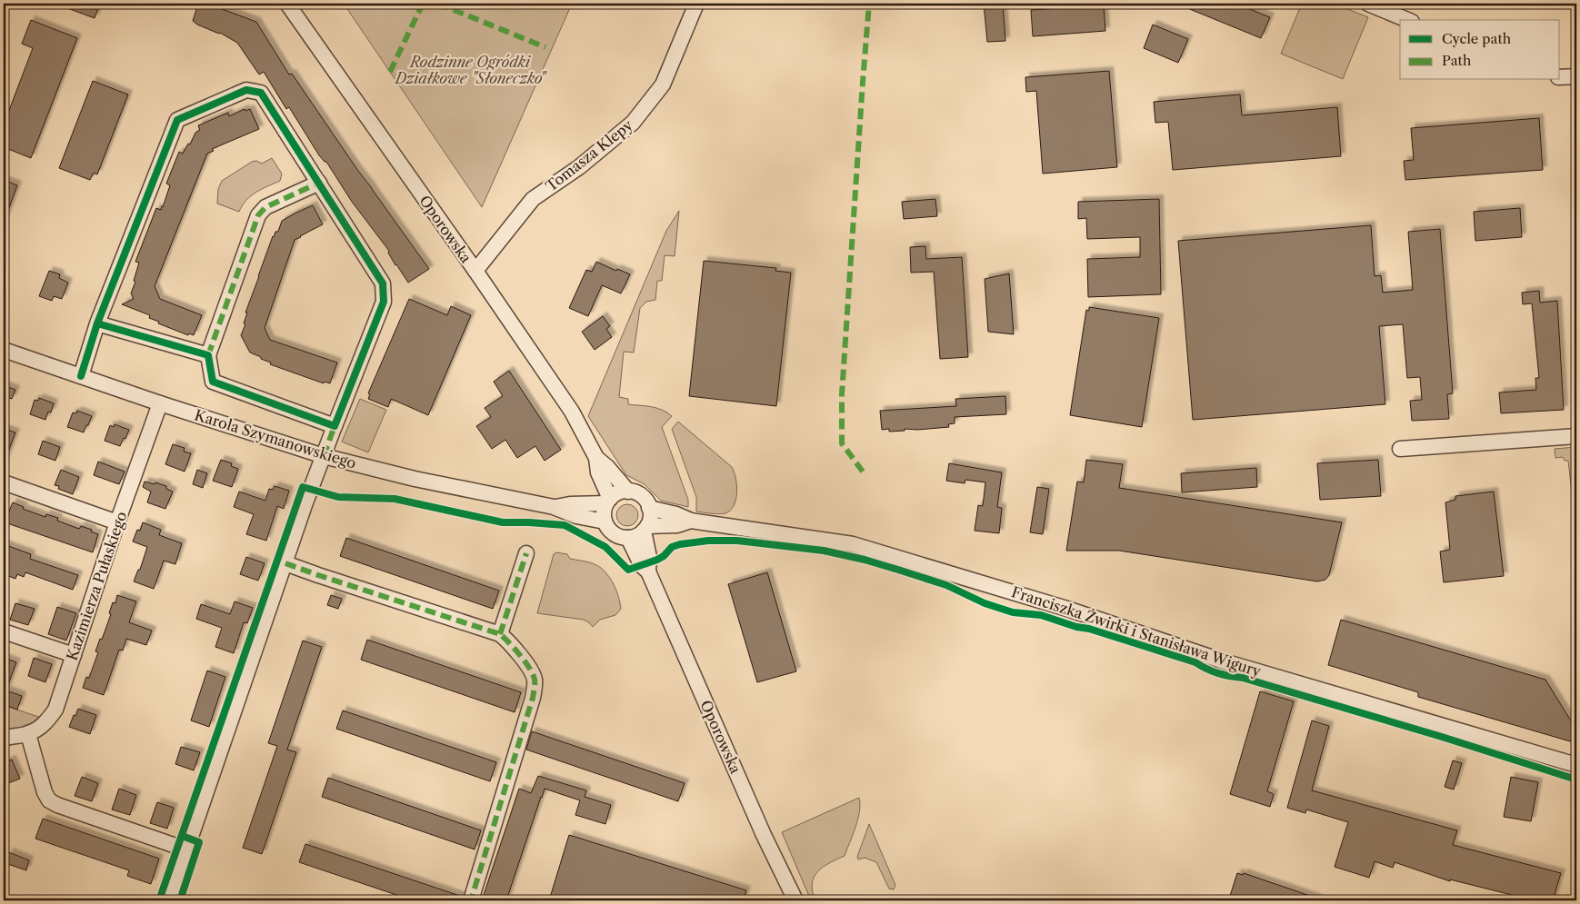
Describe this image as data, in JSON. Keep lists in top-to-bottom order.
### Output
{
  "streets": {
    "street": [
      "Tomasza Klepy",
      "Oporowska",
      "Karola Szymanowskiego",
      "Kazimierza Pułaskiego",
      "Franciszka Żwirki i Stanisława Wigury"
    ]
  },
  "crossings": [
    ["Tomasza Klepy", "Oporowska"],
    ["Oporowska", "Karola Szymanowskiego"],
    ["Oporowska", "Franciszka Żwirki i Stanisława Wigury"],
    ["Karola Szymanowskiego", "Kazimierza Pułaskiego"],
    ["Karola Szymanowskiego", "Franciszka Żwirki i Stanisława Wigury"]
  ],
  "parks": ["Rodzinne Ogródki Działkowe \"Słoneczko\""],
  "legend": ["Cycle path", "Path"]
}
